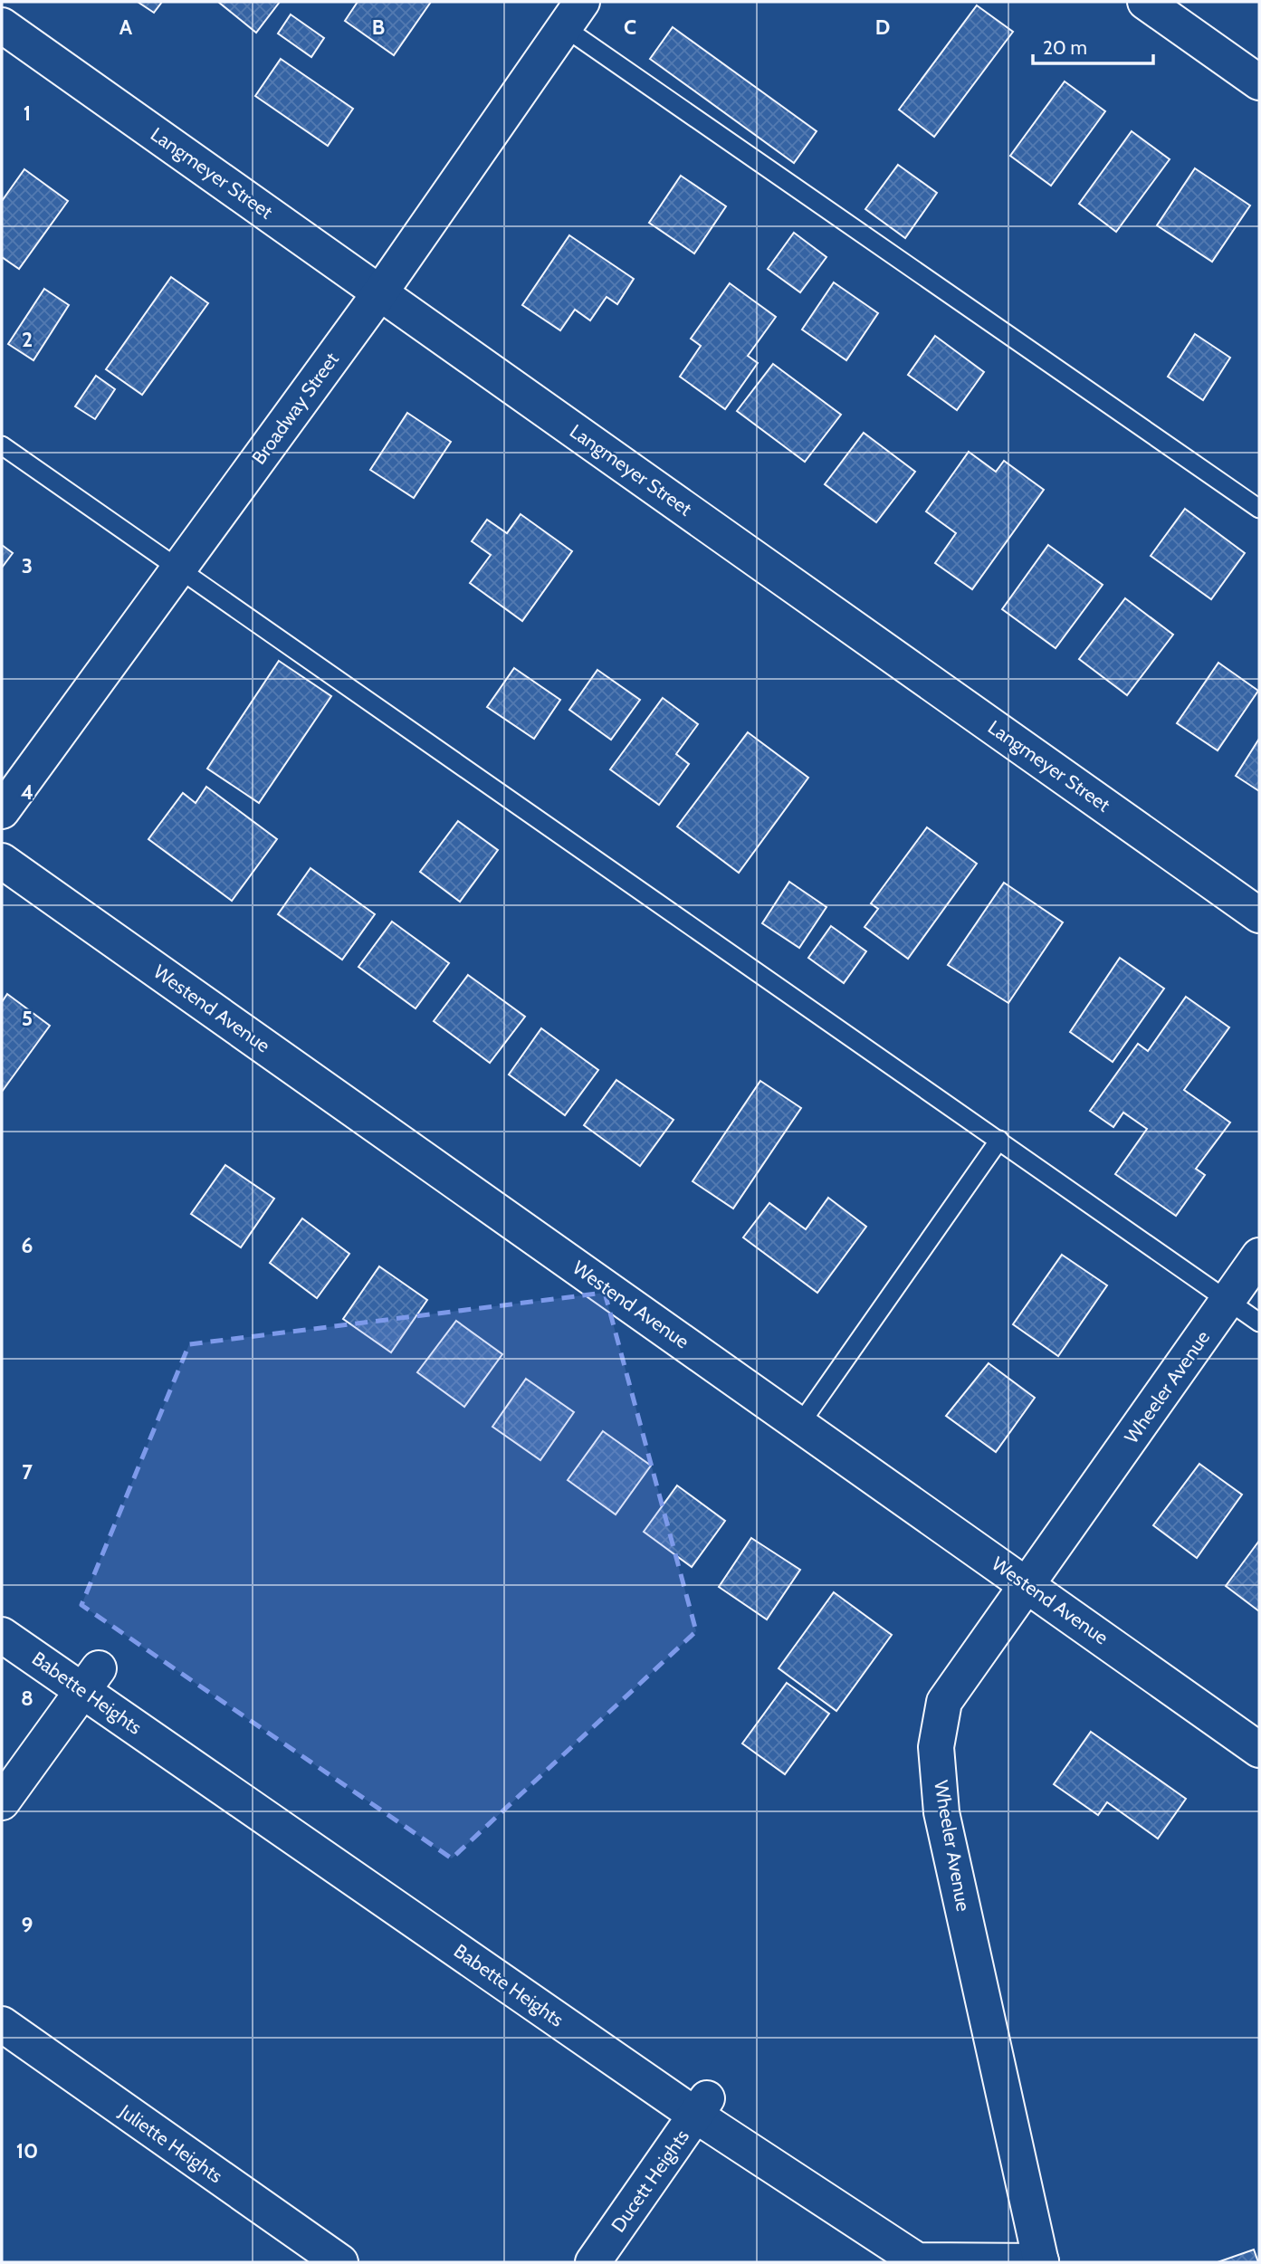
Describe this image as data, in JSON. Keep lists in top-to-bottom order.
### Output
{
  "streets": {
    "street": [
      "Langmeyer Street",
      "Broadway Street",
      "Westend Avenue",
      "Wheeler Avenue",
      "Babette Heights",
      "Juliette Heights",
      "Ducett Heights"
    ]
  },
  "crossings": [
    ["Langmeyer Street", "Broadway Street"],
    ["Westend Avenue", "Wheeler Avenue"],
    ["Wheeler Avenue", "Babette Heights"],
    ["Babette Heights", "Ducett Heights"]
  ],
  "scale_bar": "20 m",
  "grid": {
    "columns": [
      "A",
      "B",
      "C",
      "D"
    ],
    "rows": [
      "1",
      "2",
      "3",
      "4",
      "5",
      "6",
      "7",
      "8",
      "9",
      "10"
    ]
  }
}
